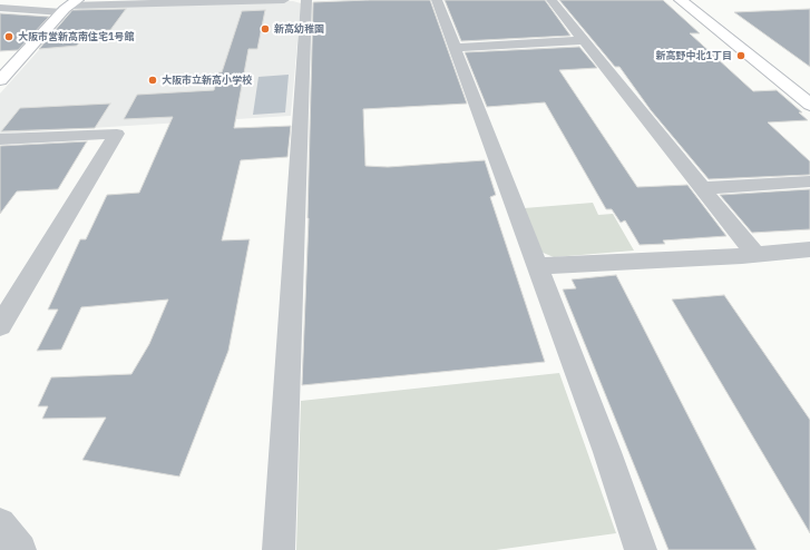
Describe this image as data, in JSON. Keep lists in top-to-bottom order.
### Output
{
  "places": [
    "新高幼稚園",
    "大阪市営新高南住宅1号館",
    "新高野中北1丁目",
    "大阪市立新高小学校"
  ]
}
